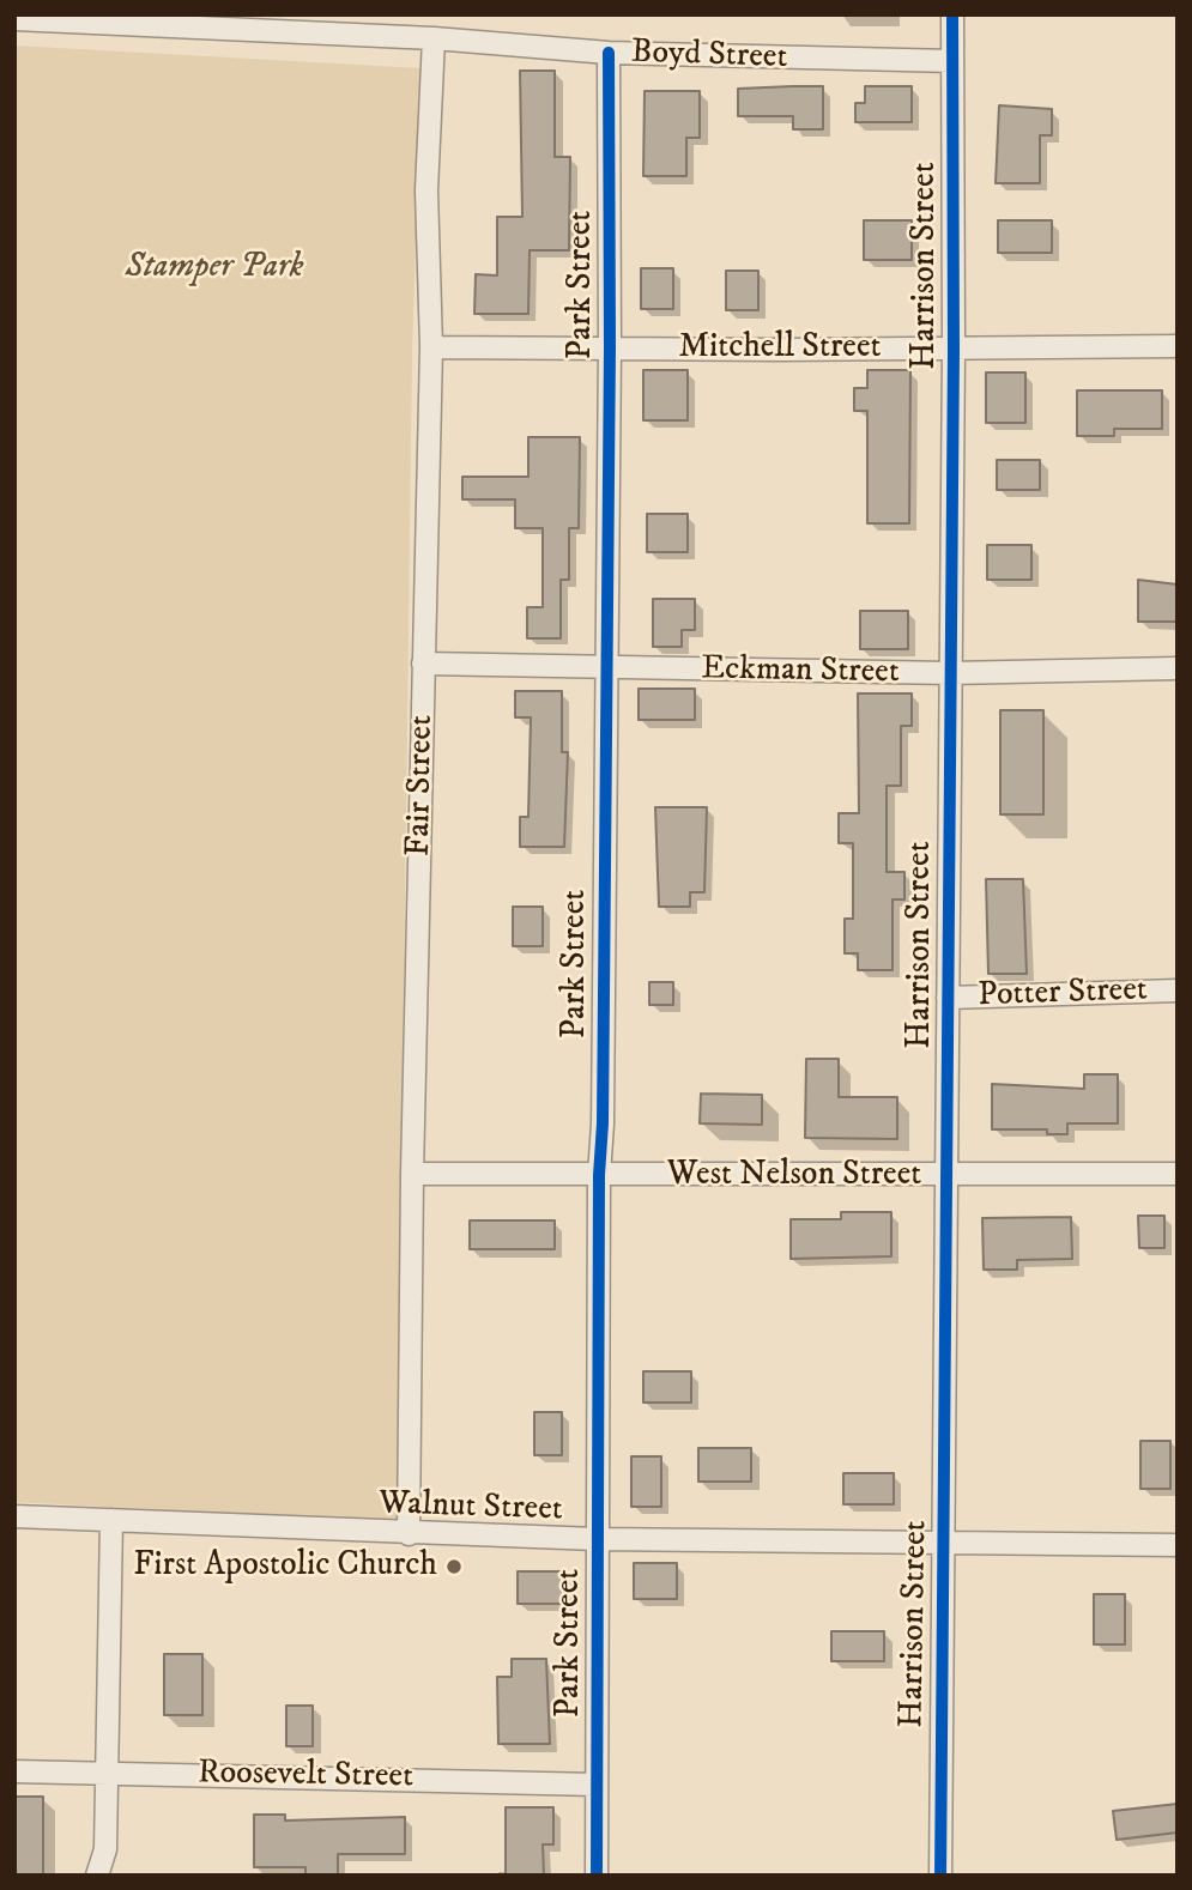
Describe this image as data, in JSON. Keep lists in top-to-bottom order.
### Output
{
  "streets": {
    "street": [
      "Boyd Street",
      "Harrison Street",
      "Park Street",
      "Mitchell Street",
      "Eckman Street",
      "Fair Street",
      "Potter Street",
      "West Nelson Street",
      "Walnut Street",
      "Roosevelt Street"
    ]
  },
  "crossings": [
    ["Boyd Street", "Harrison Street"],
    ["Boyd Street", "Park Street"],
    ["Boyd Street", "Fair Street"],
    ["Harrison Street", "Mitchell Street"],
    ["Harrison Street", "Eckman Street"],
    ["Harrison Street", "Potter Street"],
    ["Harrison Street", "West Nelson Street"],
    ["Harrison Street", "Walnut Street"],
    ["Park Street", "Mitchell Street"],
    ["Park Street", "Eckman Street"],
    ["Park Street", "West Nelson Street"],
    ["Park Street", "Walnut Street"],
    ["Park Street", "Roosevelt Street"],
    ["Mitchell Street", "Fair Street"],
    ["Eckman Street", "Fair Street"],
    ["Fair Street", "West Nelson Street"],
    ["Fair Street", "Walnut Street"]
  ],
  "parks": ["Stamper Park"],
  "places": ["First Apostolic Church"]
}
